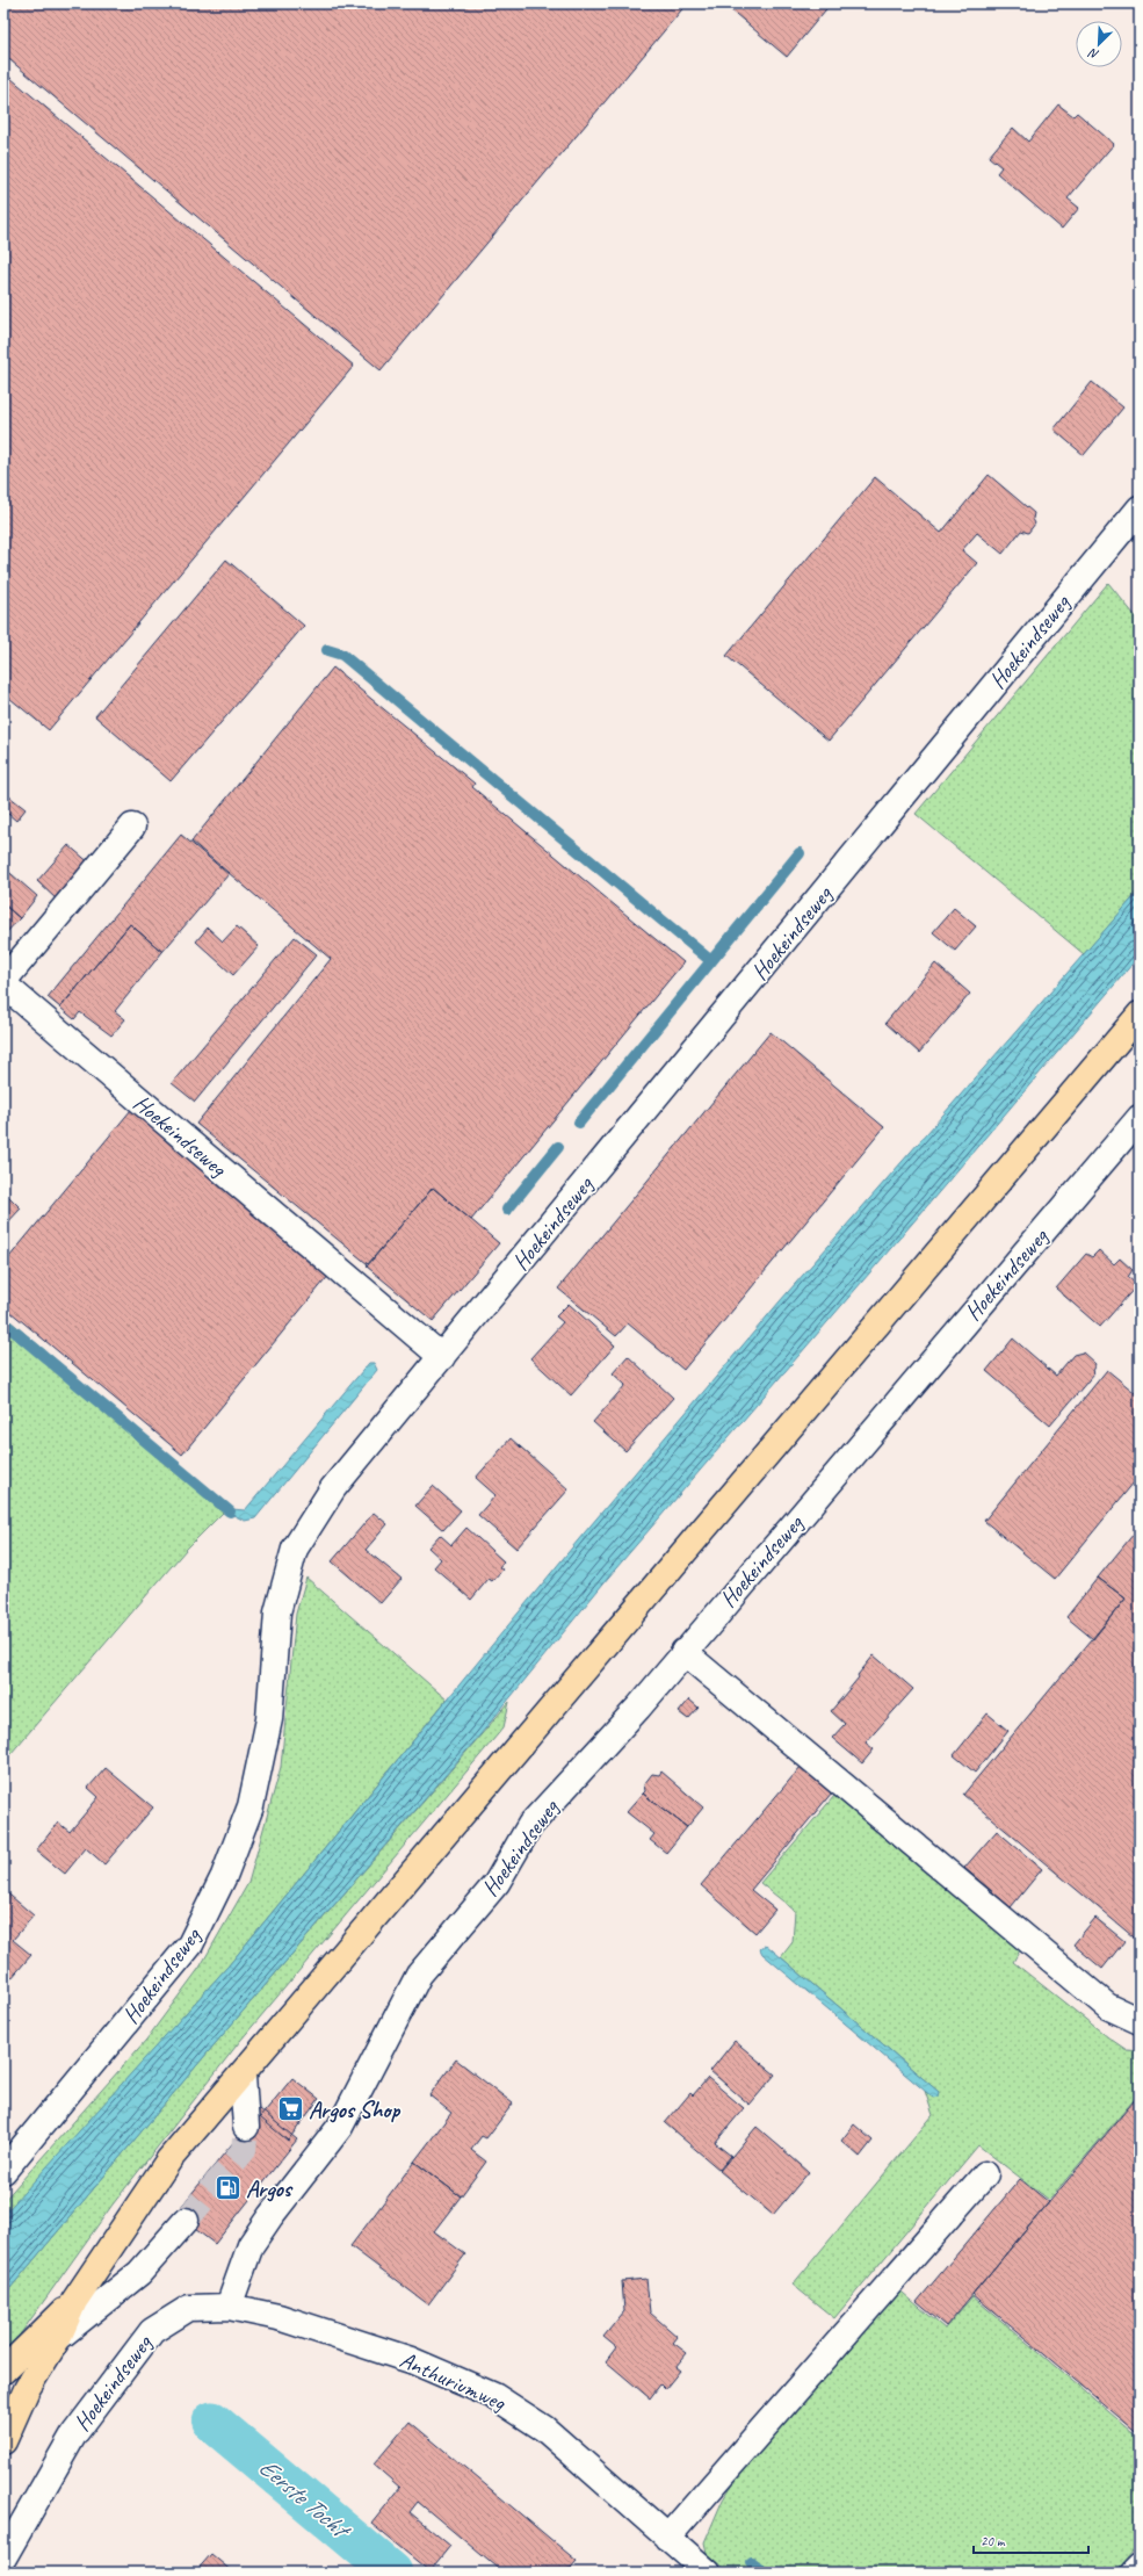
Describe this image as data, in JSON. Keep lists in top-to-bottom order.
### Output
{
  "streets": {
    "street": ["Hoekeindseweg", "Anthuriumweg"]
  },
  "crossings": [
    ["Hoekeindseweg", "Anthuriumweg"]
  ],
  "water": ["Eerste Tocht"],
  "places": {
    "supermarket": ["Argos Shop"],
    "fuel station": ["Argos"]
  },
  "scale_bar": "20 m",
  "north": "bottom left"
}
